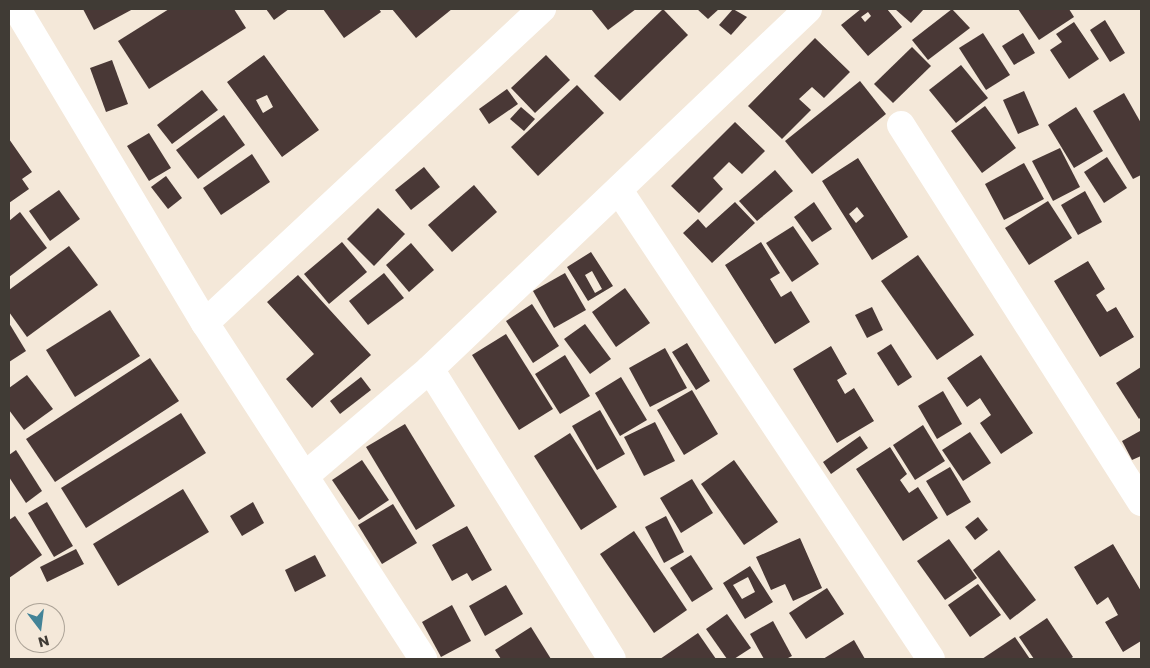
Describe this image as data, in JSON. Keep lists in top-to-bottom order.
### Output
{
  "north": "bottom"
}
